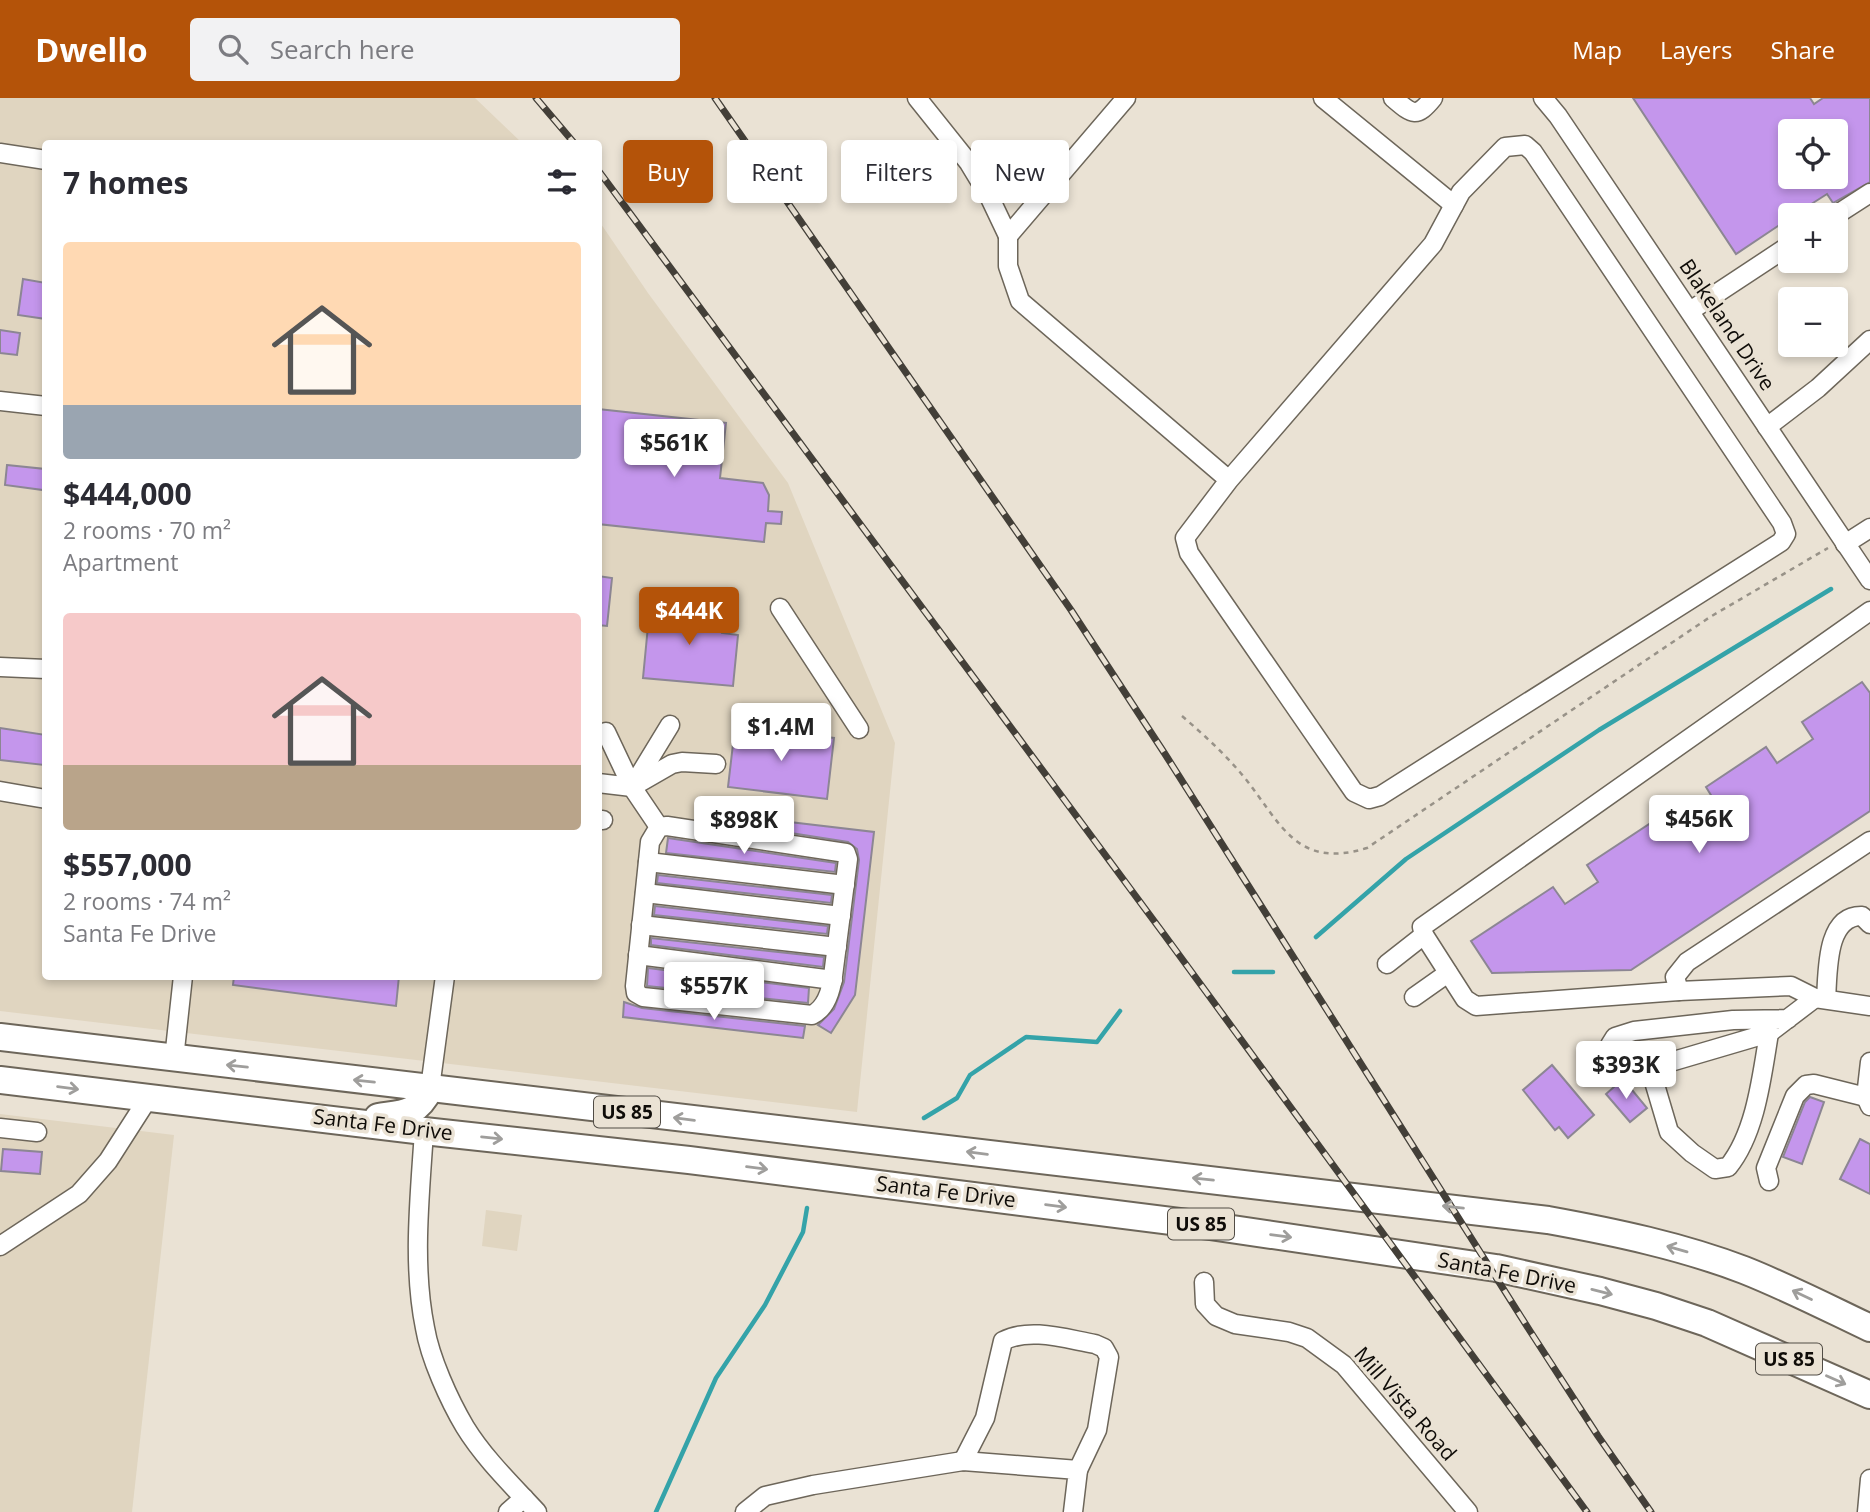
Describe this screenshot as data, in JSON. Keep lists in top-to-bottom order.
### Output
{
  "streets": {
    "highway": ["US 85", "Santa Fe Drive"],
    "street": ["Blakeland Drive", "Mill Vista Road"]
  },
  "page": {
    "header": "Dwello",
    "search": "Search here",
    "nav": ["Map", "Layers", "Share"],
    "map_buttons": ["+", "−"],
    "chip": [
      "Buy",
      "Rent",
      "Filters",
      "New"
    ],
    "heading": "7 homes",
    "list": [
      {
        "name": "$444,000",
        "note": "2 rooms · 70 m² · Apartment"
      },
      {
        "name": "$557,000",
        "note": "2 rooms · 74 m² · Santa Fe Drive"
      }
    ],
    "price": [
      "$561K",
      "$444K",
      "$1.4M",
      "$456K",
      "$898K",
      "$557K",
      "$393K"
    ]
  }
}
